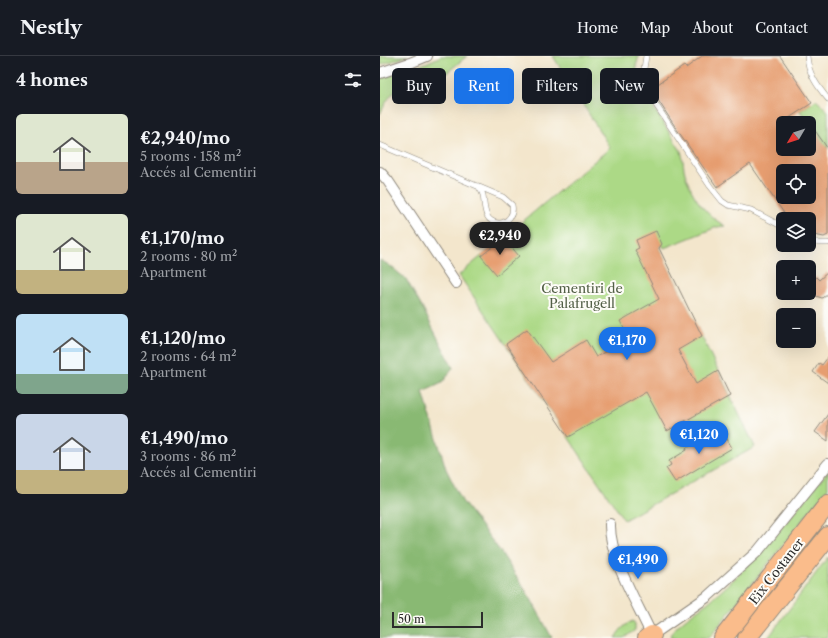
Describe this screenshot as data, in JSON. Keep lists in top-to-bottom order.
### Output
{
  "streets": {
    "highway": ["Eix Costaner"]
  },
  "parks": ["Cementiri de Palafrugell"],
  "scale_bar": "50 m",
  "north": "bottom left",
  "page": {
    "header": "Nestly",
    "nav": [
      "Home",
      "Map",
      "About",
      "Contact"
    ],
    "heading": "4 homes",
    "chip": [
      "Buy",
      "Rent",
      "Filters",
      "New"
    ],
    "list": [
      {
        "name": "€2,940/mo",
        "note": "5 rooms · 158 m² · Accés al Cementiri"
      },
      {
        "name": "€1,170/mo",
        "note": "2 rooms · 80 m² · Apartment"
      },
      {
        "name": "€1,120/mo",
        "note": "2 rooms · 64 m² · Apartment"
      },
      {
        "name": "€1,490/mo",
        "note": "3 rooms · 86 m² · Accés al Cementiri"
      }
    ],
    "map_buttons": ["+", "−"],
    "price": [
      "€2,940",
      "€1,170",
      "€1,120",
      "€1,490"
    ],
    "scale": "50 m"
  }
}
